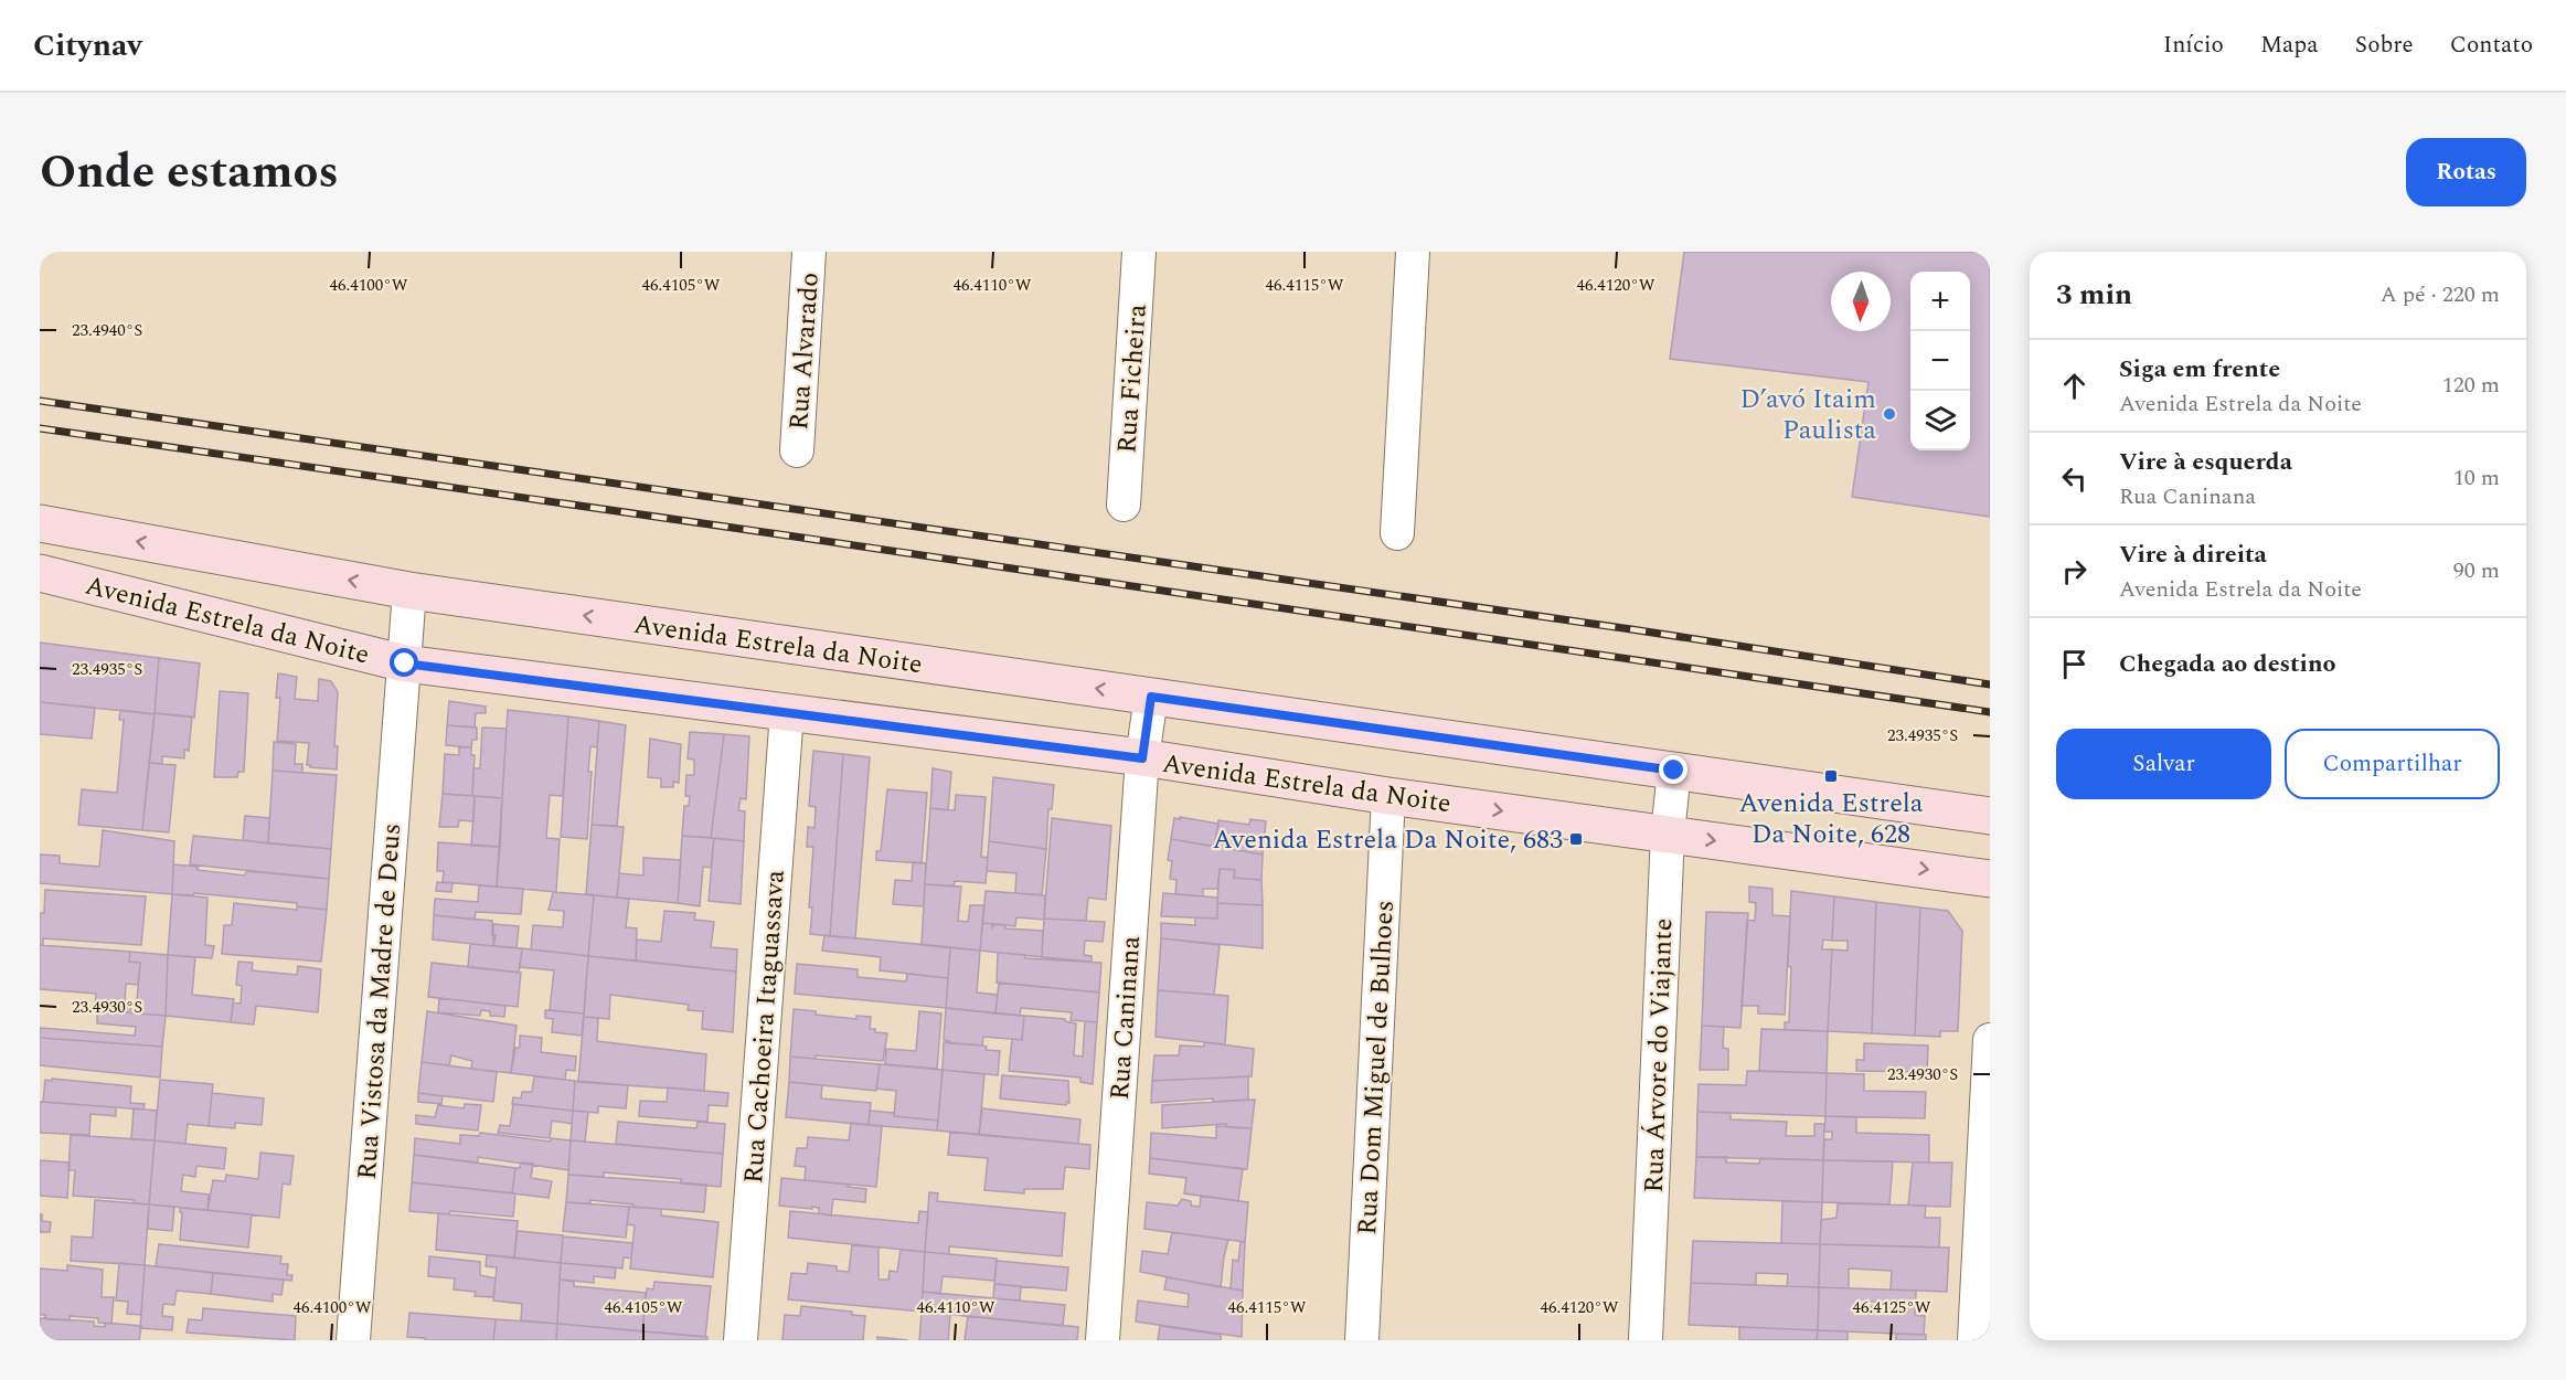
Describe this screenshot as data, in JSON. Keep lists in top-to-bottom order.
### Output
{
  "streets": {
    "street": [
      "Rua Alvarado",
      "Rua Ficheira",
      "Avenida Estrela da Noite",
      "Rua Vistosa da Madre de Deus",
      "Rua Caninana",
      "Rua Cachoeira Itaguassava",
      "Rua Árvore do Viajante",
      "Rua Dom Miguel de Bulhoes"
    ]
  },
  "crossings": [
    ["Avenida Estrela da Noite", "Rua Vistosa da Madre de Deus"],
    ["Avenida Estrela da Noite", "Rua Caninana"],
    ["Avenida Estrela da Noite", "Rua Cachoeira Itaguassava"],
    ["Avenida Estrela da Noite", "Rua Árvore do Viajante"],
    ["Avenida Estrela da Noite", "Rua Dom Miguel de Bulhoes"]
  ],
  "places": {
    "other": ["D’avó Itaim Paulista"],
    "transit": ["Avenida Estrela Da Noite, 628", "Avenida Estrela Da Noite, 683"]
  },
  "north": "bottom",
  "page": {
    "header": "Citynav",
    "nav": [
      "Início",
      "Mapa",
      "Sobre",
      "Contato"
    ],
    "title": "Onde estamos",
    "buttons": [
      "Rotas",
      ["Salvar", "Compartilhar"]
    ],
    "heading": ["3 min", "A pé · 220 m"],
    "map_buttons": ["+", "−"],
    "list": [
      ["Siga em frente", "Avenida Estrela da Noite", "120 m"],
      ["Vire à esquerda", "Rua Caninana", "10 m"],
      ["Vire à direita", "Avenida Estrela da Noite", "90 m"],
      "Chegada ao destino"
    ]
  },
  "coordinates": [
    "46.4100°W",
    "46.4105°W",
    "46.4110°W",
    "46.4115°W",
    "46.4120°W",
    "23.4940°S",
    "23.4935°S",
    "23.4930°S",
    "46.4125°W"
  ]
}
